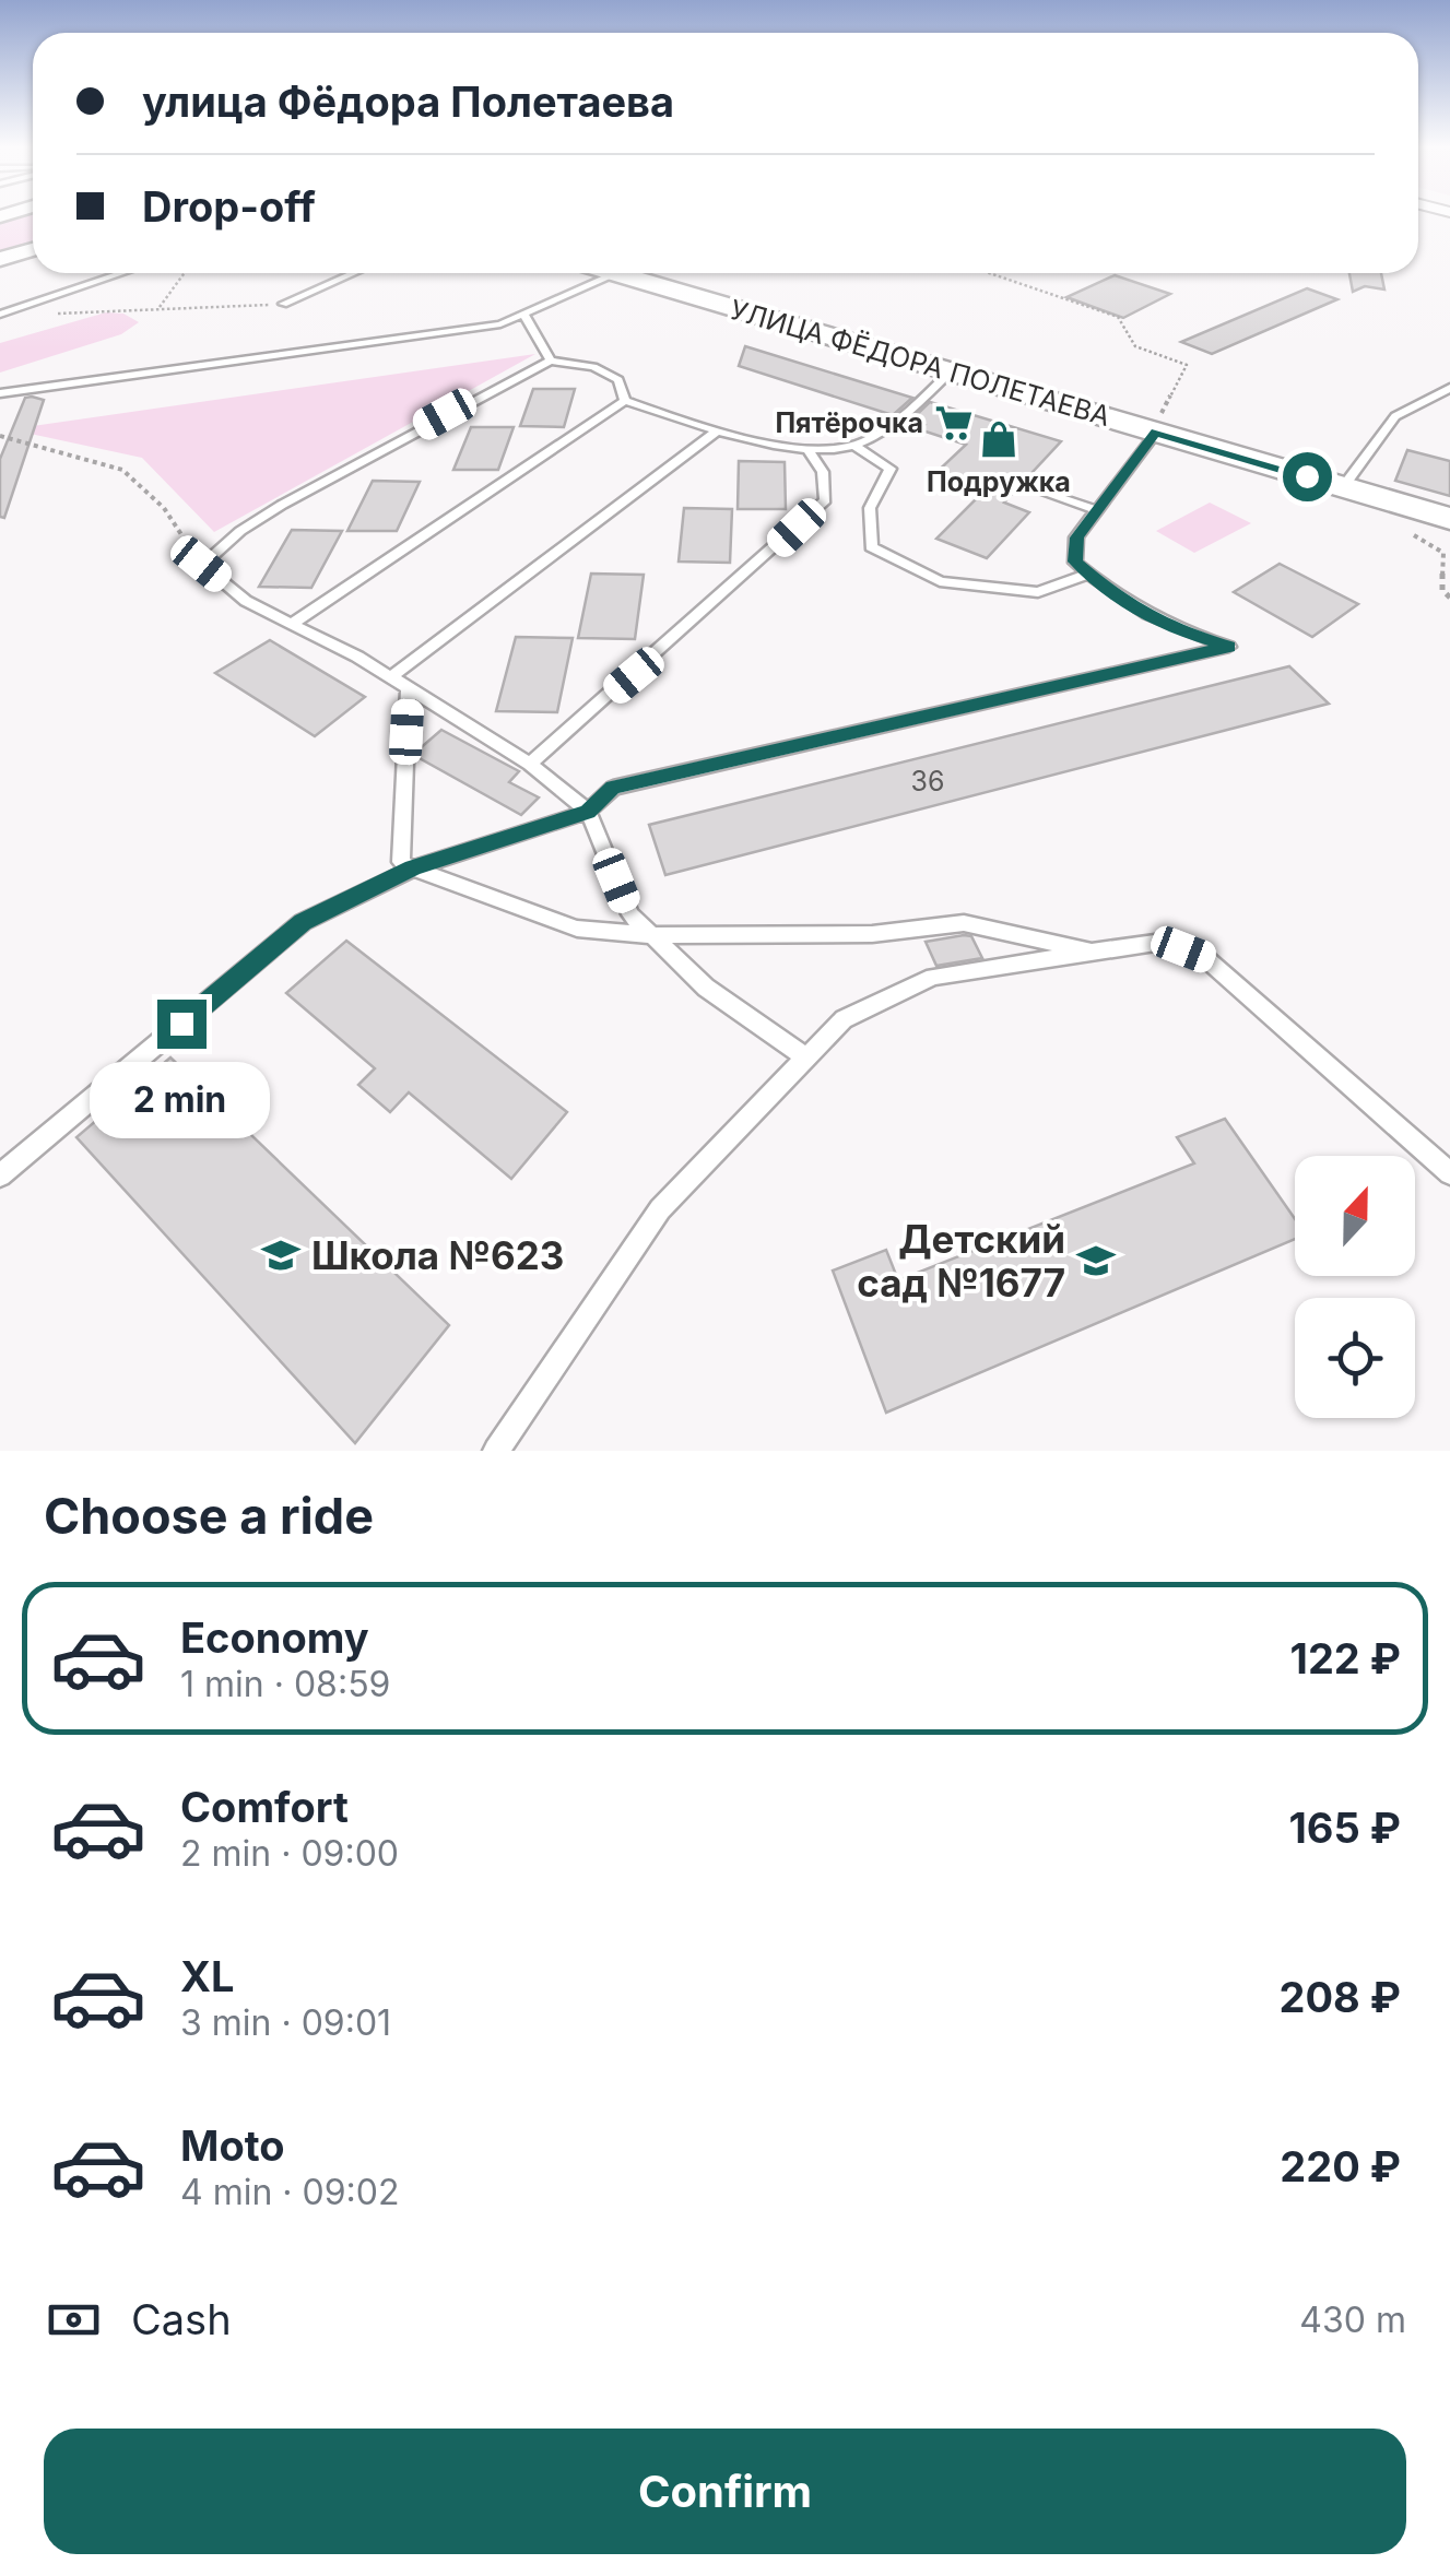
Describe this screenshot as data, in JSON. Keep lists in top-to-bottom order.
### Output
{
  "streets": {
    "main road": ["УЛИЦА ФЁДОРА ПОЛЕТАЕВА"]
  },
  "places": {
    "supermarket": ["Пятёрочка"],
    "shop": ["Подружка"],
    "school or university": ["Школа №623", "Детский сад №1677"]
  },
  "house_numbers": ["36"],
  "north": "top",
  "page": {
    "banner": ["улица Фёдора Полетаева", "Drop-off"],
    "bubble": "2 min",
    "heading": "Choose a ride",
    "list": [
      {
        "name": "Economy",
        "note": "1 min · 08:59",
        "value": "122 ₽"
      },
      {
        "name": "Comfort",
        "note": "2 min · 09:00",
        "value": "165 ₽"
      },
      {
        "name": "XL",
        "note": "3 min · 09:01",
        "value": "208 ₽"
      },
      {
        "name": "Moto",
        "note": "4 min · 09:02",
        "value": "220 ₽"
      }
    ],
    "pay": ["Cash", "430 m"],
    "buttons": "Confirm"
  }
}
